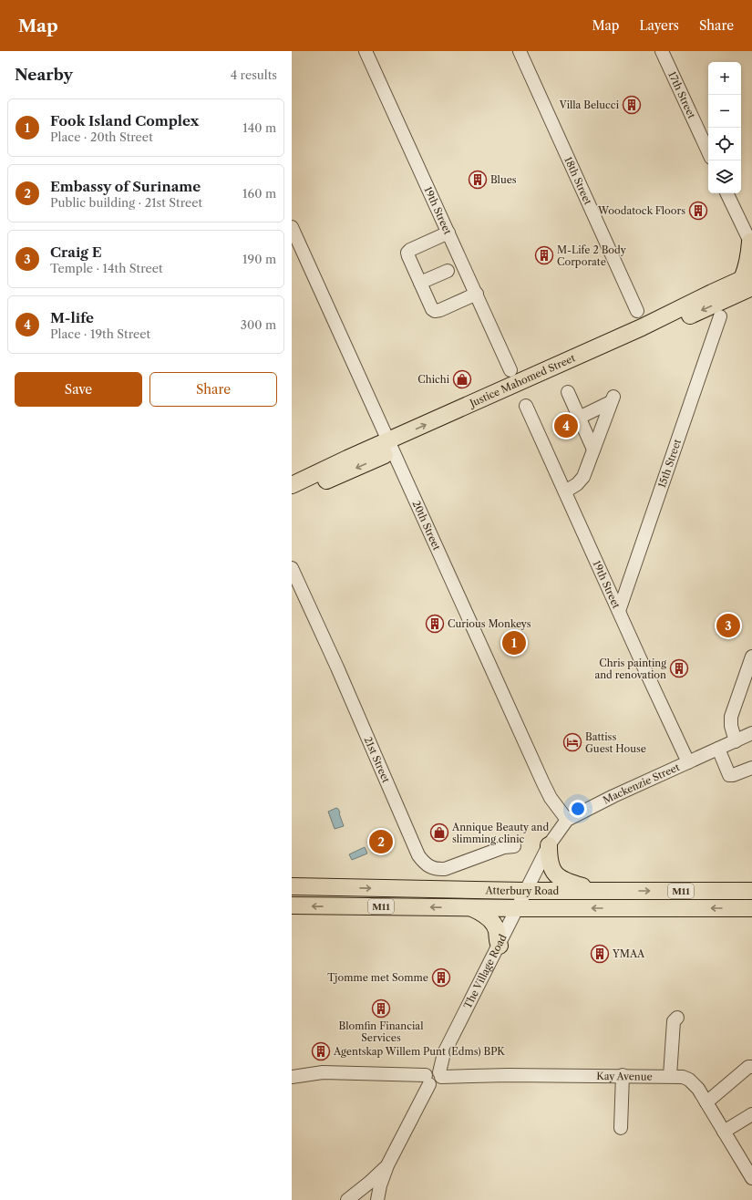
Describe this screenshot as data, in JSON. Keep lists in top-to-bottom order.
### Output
{
  "streets": {
    "main road": ["Justice Mahomed Street", "Atterbury Road", "M11"],
    "street": [
      "17th Street",
      "18th Street",
      "19th Street",
      "15th Street",
      "20th Street",
      "21st Street",
      "Mackenzie Street",
      "The Village Road",
      "Kay Avenue"
    ]
  },
  "crossings": [
    ["19th Street", "15th Street"],
    ["19th Street", "Mackenzie Street"],
    ["Justice Mahomed Street", "20th Street"],
    ["20th Street", "Mackenzie Street"],
    ["Mackenzie Street", "Atterbury Road"],
    ["Mackenzie Street", "The Village Road"],
    ["Atterbury Road", "The Village Road"],
    ["The Village Road", "Kay Avenue"]
  ],
  "places": {
    "building": [
      "Villa Belucci",
      "Blues",
      "Woodatock Floors",
      "M-Life 2 Body Corporate",
      "Curious Monkeys",
      "Chris painting and renovation",
      "YMAA",
      "Tjomme met Somme",
      "Blomfin Financial Services",
      "Agentskap Willem Punt (Edms) BPK"
    ],
    "shop": ["Chichi", "Annique Beauty and slimming clinic"],
    "hotel": ["Battiss Guest House"]
  },
  "page": {
    "header": "Map",
    "nav": ["Map", "Layers", "Share"],
    "heading": ["Nearby", "4 results"],
    "map_buttons": ["+", "−"],
    "list": [
      {
        "mark": "1",
        "name": "Fook Island Complex",
        "note": "Place · 20th Street",
        "value": "140 m"
      },
      {
        "mark": "2",
        "name": "Embassy of Suriname",
        "note": "Public building · 21st Street",
        "value": "160 m"
      },
      {
        "mark": "3",
        "name": "Craig E",
        "note": "Temple · 14th Street",
        "value": "190 m"
      },
      {
        "mark": "4",
        "name": "M-life",
        "note": "Place · 19th Street",
        "value": "300 m"
      }
    ],
    "buttons": ["Save", "Share"],
    "pins": [
      "4",
      "3",
      "1",
      "2"
    ]
  }
}
